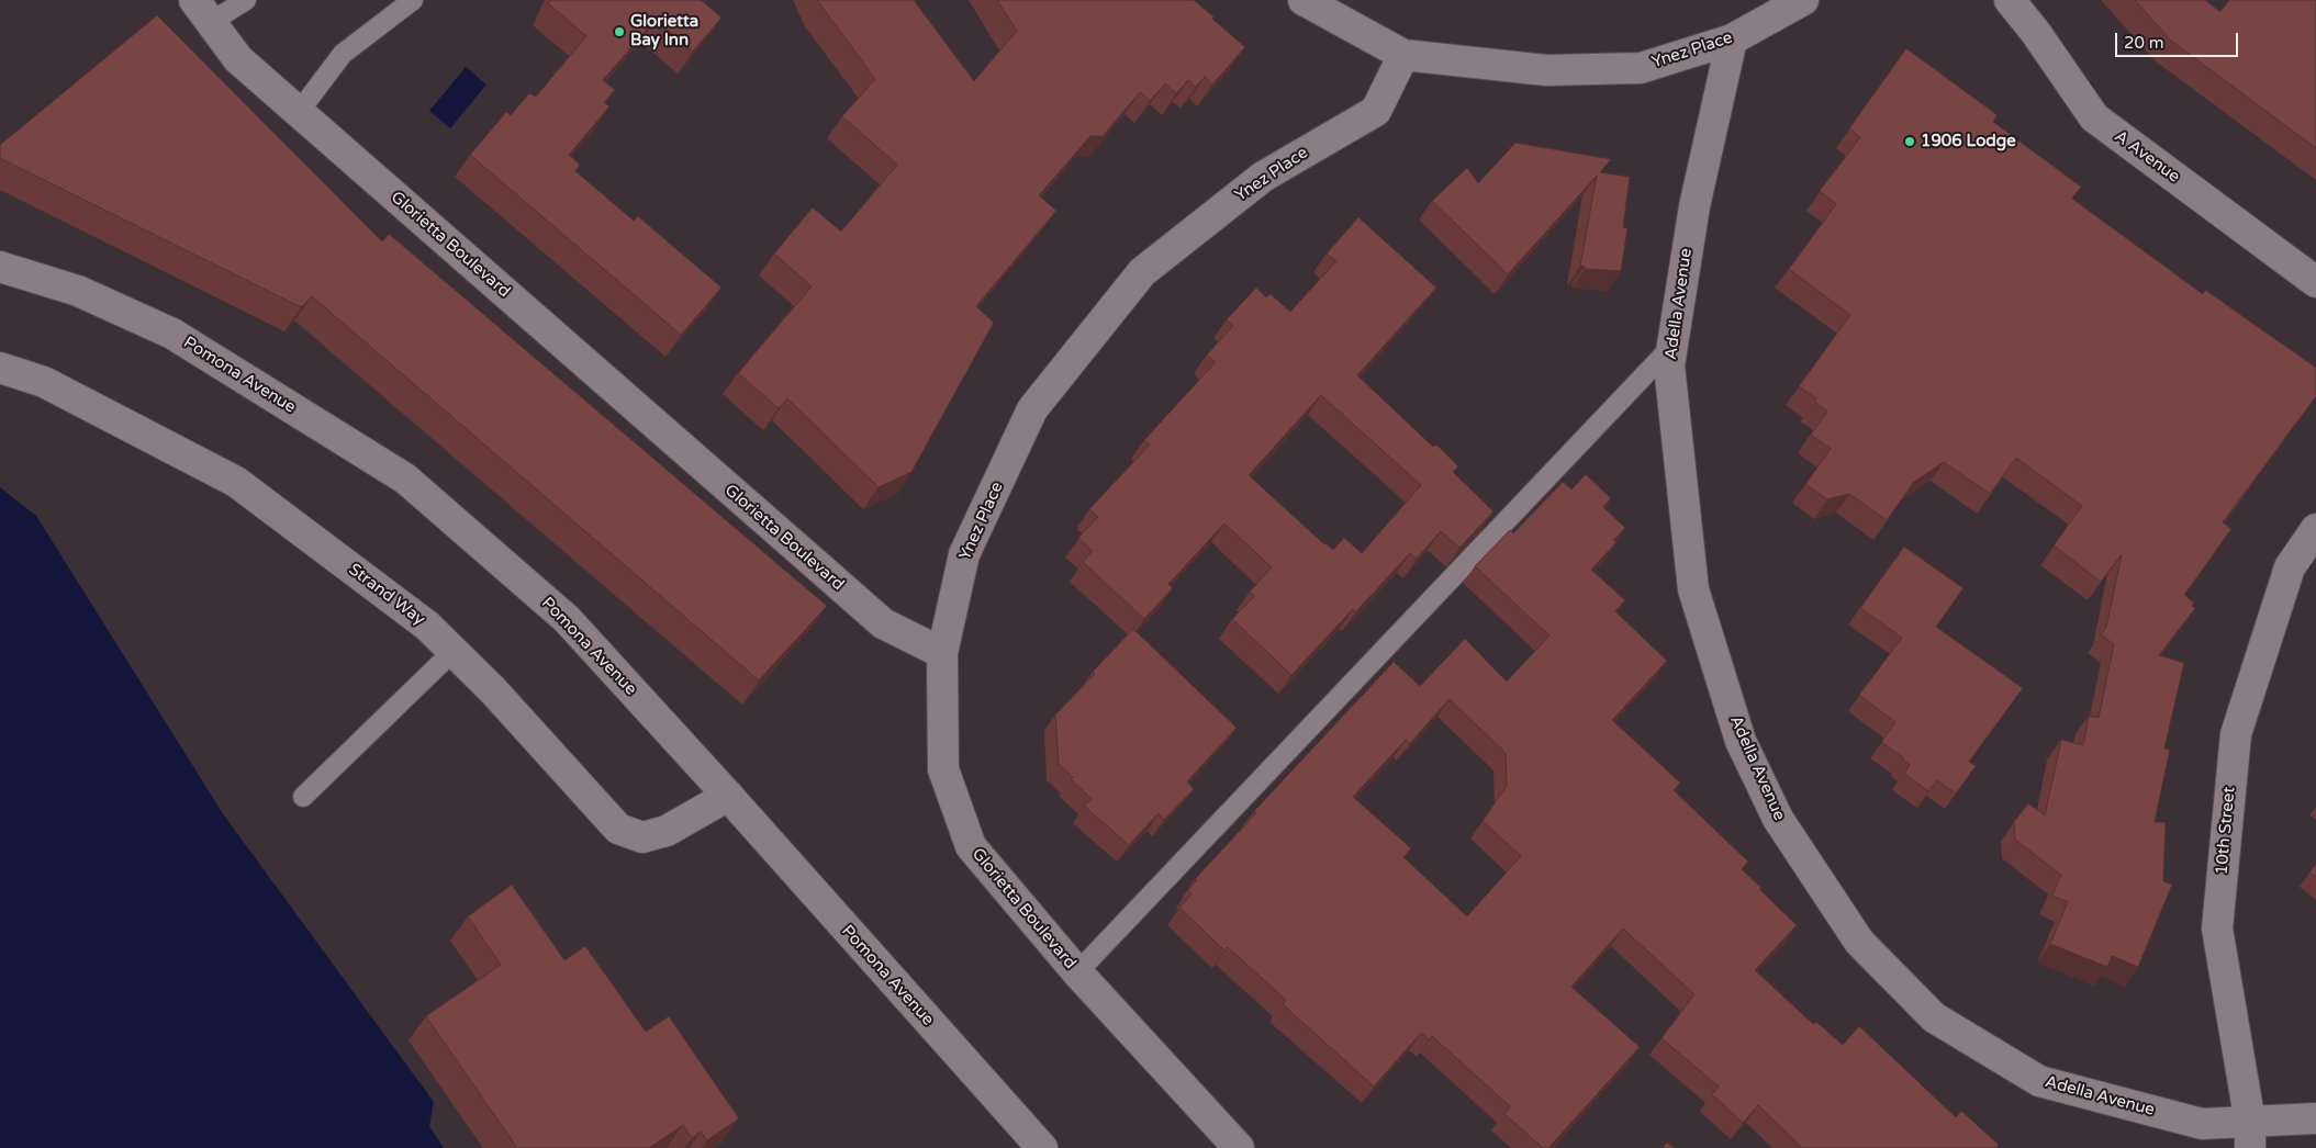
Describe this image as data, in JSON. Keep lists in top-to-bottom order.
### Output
{
  "streets": {
    "street": [
      "Ynez Place",
      "A Avenue",
      "Glorietta Boulevard",
      "Adella Avenue",
      "Pomona Avenue",
      "Strand Way",
      "10th Street"
    ]
  },
  "crossings": [
    ["Ynez Place", "Glorietta Boulevard"],
    ["Ynez Place", "Adella Avenue"],
    ["Adella Avenue", "10th Street"],
    ["Pomona Avenue", "Strand Way"]
  ],
  "places": ["Glorietta Bay Inn", "1906 Lodge"],
  "scale_bar": "20 m"
}
